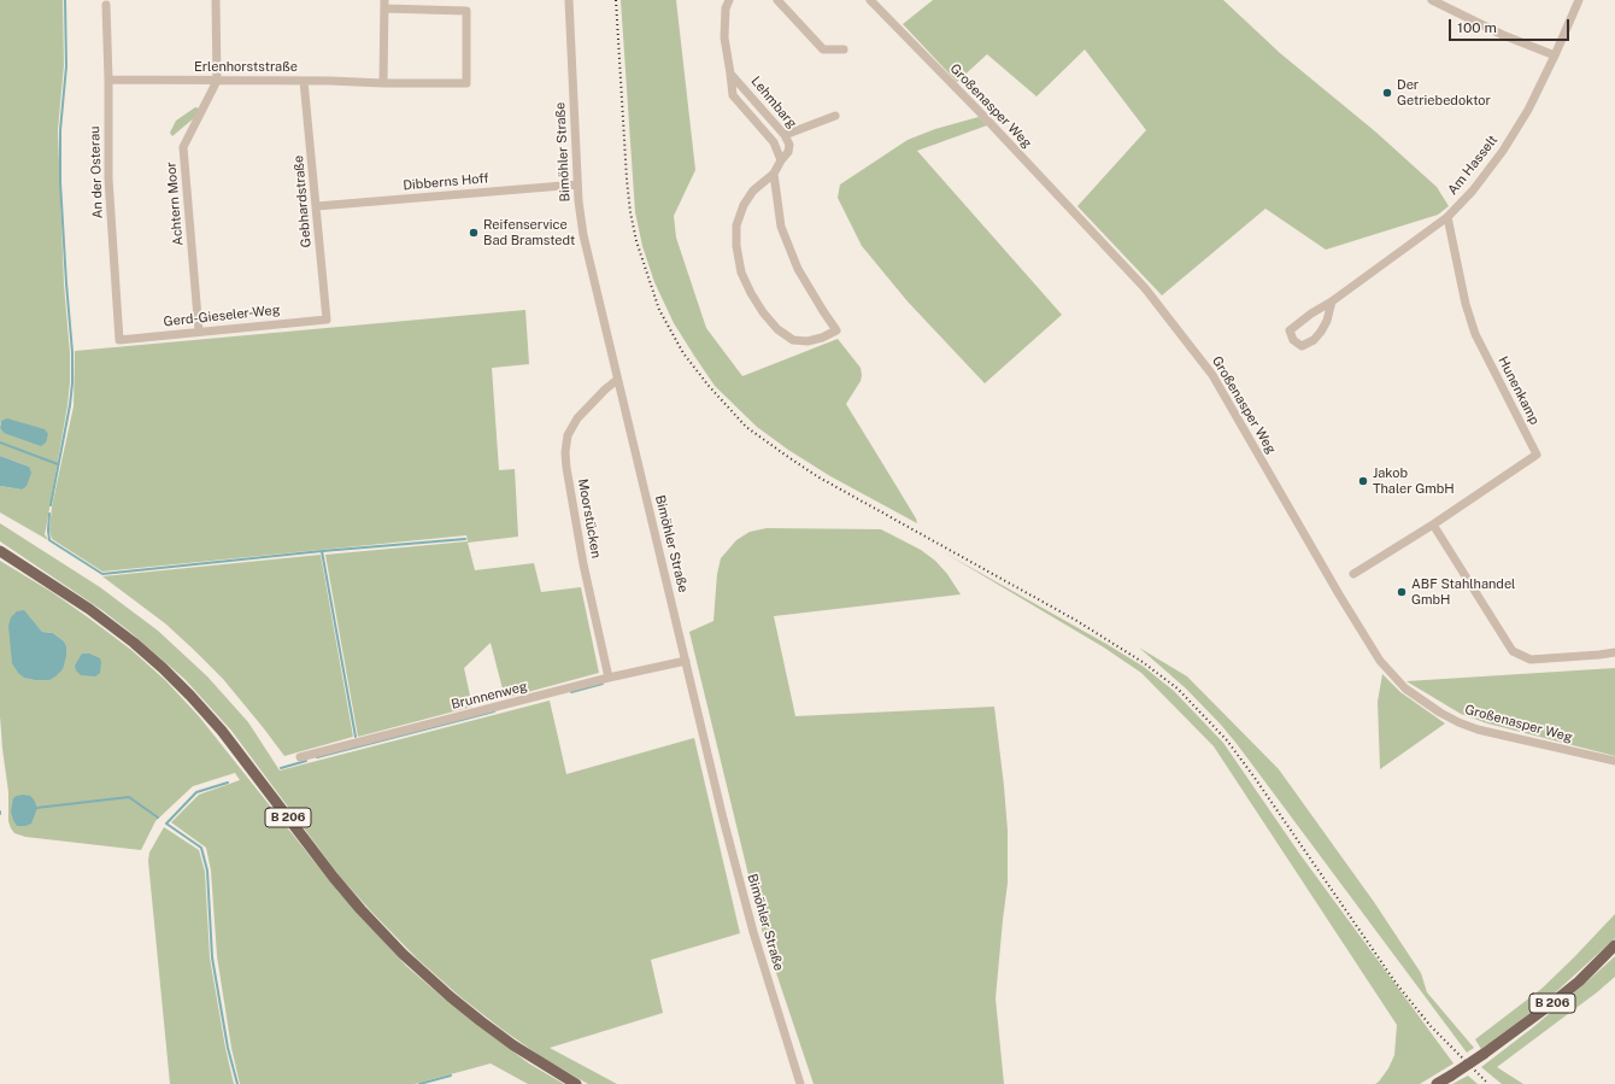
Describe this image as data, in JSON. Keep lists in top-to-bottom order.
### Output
{
  "streets": {
    "main road": ["B 206"],
    "street": [
      "Erlenhorststraße",
      "Lehmbarg",
      "Großenasper Weg",
      "Bimöhler Straße",
      "Am Hasselt",
      "An der Osterau",
      "Dibberns Hoff",
      "Gebhardstraße",
      "Achtern Moor",
      "Gerd-Gieseler-Weg",
      "Hunenkamp",
      "Moorstücken",
      "Brunnenweg"
    ]
  },
  "crossings": [
    ["Erlenhorststraße", "An der Osterau"],
    ["Erlenhorststraße", "Gebhardstraße"],
    ["Erlenhorststraße", "Achtern Moor"],
    ["Bimöhler Straße", "Dibberns Hoff"],
    ["Bimöhler Straße", "Moorstücken"],
    ["Bimöhler Straße", "Brunnenweg"],
    ["Am Hasselt", "Hunenkamp"],
    ["An der Osterau", "Gerd-Gieseler-Weg"],
    ["Dibberns Hoff", "Gebhardstraße"],
    ["Gebhardstraße", "Gerd-Gieseler-Weg"],
    ["Achtern Moor", "Gerd-Gieseler-Weg"],
    ["Moorstücken", "Brunnenweg"]
  ],
  "places": [
    "Der Getriebedoktor",
    "Reifenservice Bad Bramstedt",
    "Jakob Thaler GmbH",
    "ABF Stahlhandel GmbH"
  ],
  "scale_bar": "100 m"
}
